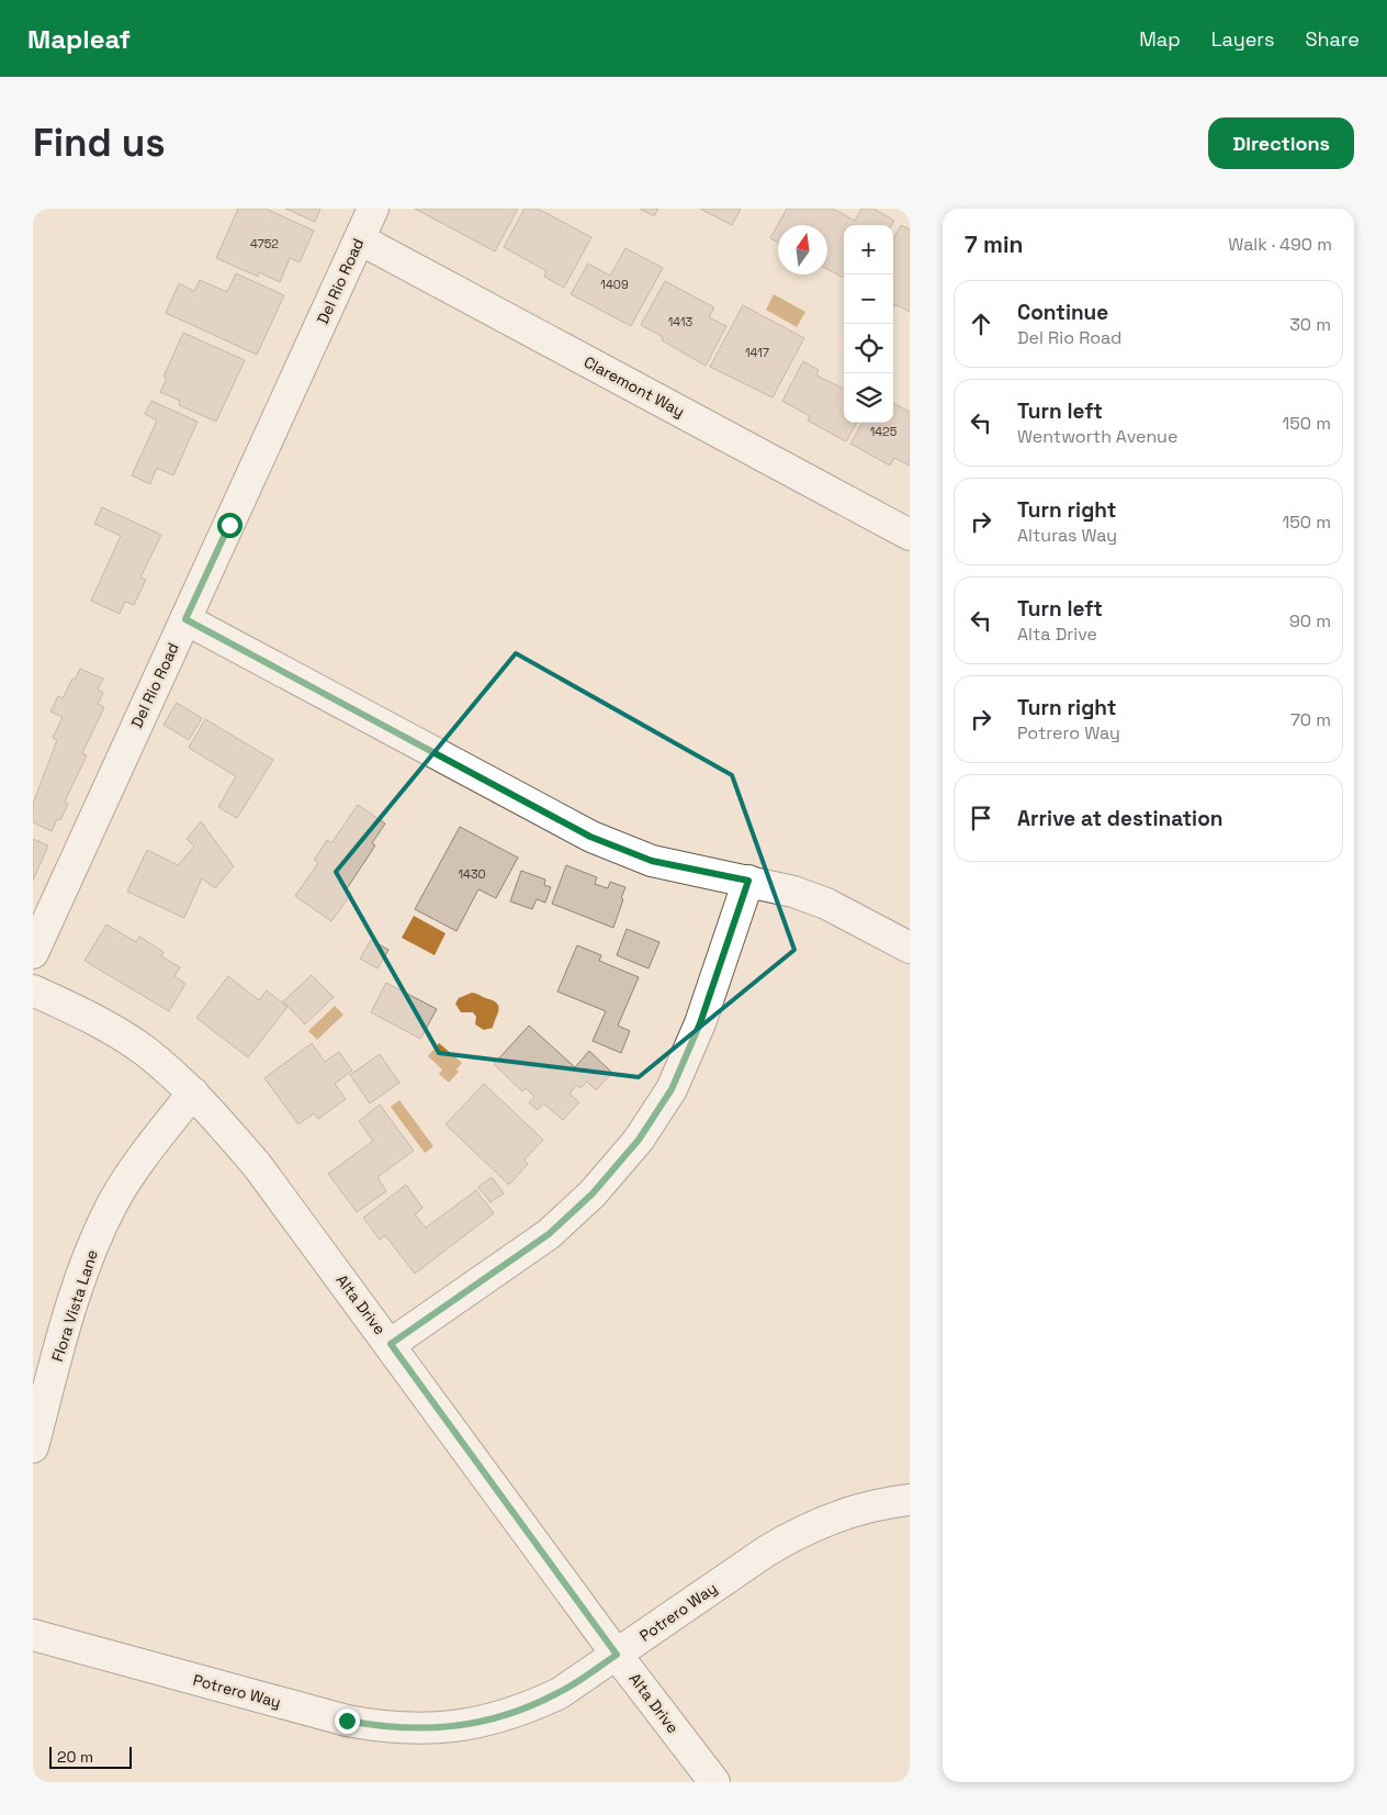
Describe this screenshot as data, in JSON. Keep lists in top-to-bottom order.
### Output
{
  "streets": {
    "street": [
      "Del Rio Road",
      "Claremont Way",
      "Alta Drive",
      "Flora Vista Lane",
      "Potrero Way"
    ]
  },
  "crossings": [
    ["Del Rio Road", "Claremont Way"],
    ["Alta Drive", "Flora Vista Lane"],
    ["Alta Drive", "Potrero Way"]
  ],
  "house_numbers": [
    "4752",
    "1409",
    "1413",
    "1417",
    "1425",
    "1430"
  ],
  "scale_bar": "20 m",
  "north": "top",
  "page": {
    "header": "Mapleaf",
    "nav": ["Map", "Layers", "Share"],
    "buttons": "Directions",
    "title": "Find us",
    "heading": ["7 min", "Walk · 490 m"],
    "map_buttons": ["+", "−"],
    "list": [
      ["Continue", "Del Rio Road", "30 m"],
      ["Turn left", "Wentworth Avenue", "150 m"],
      ["Turn right", "Alturas Way", "150 m"],
      ["Turn left", "Alta Drive", "90 m"],
      ["Turn right", "Potrero Way", "70 m"],
      "Arrive at destination"
    ],
    "scale": "20 m"
  }
}
